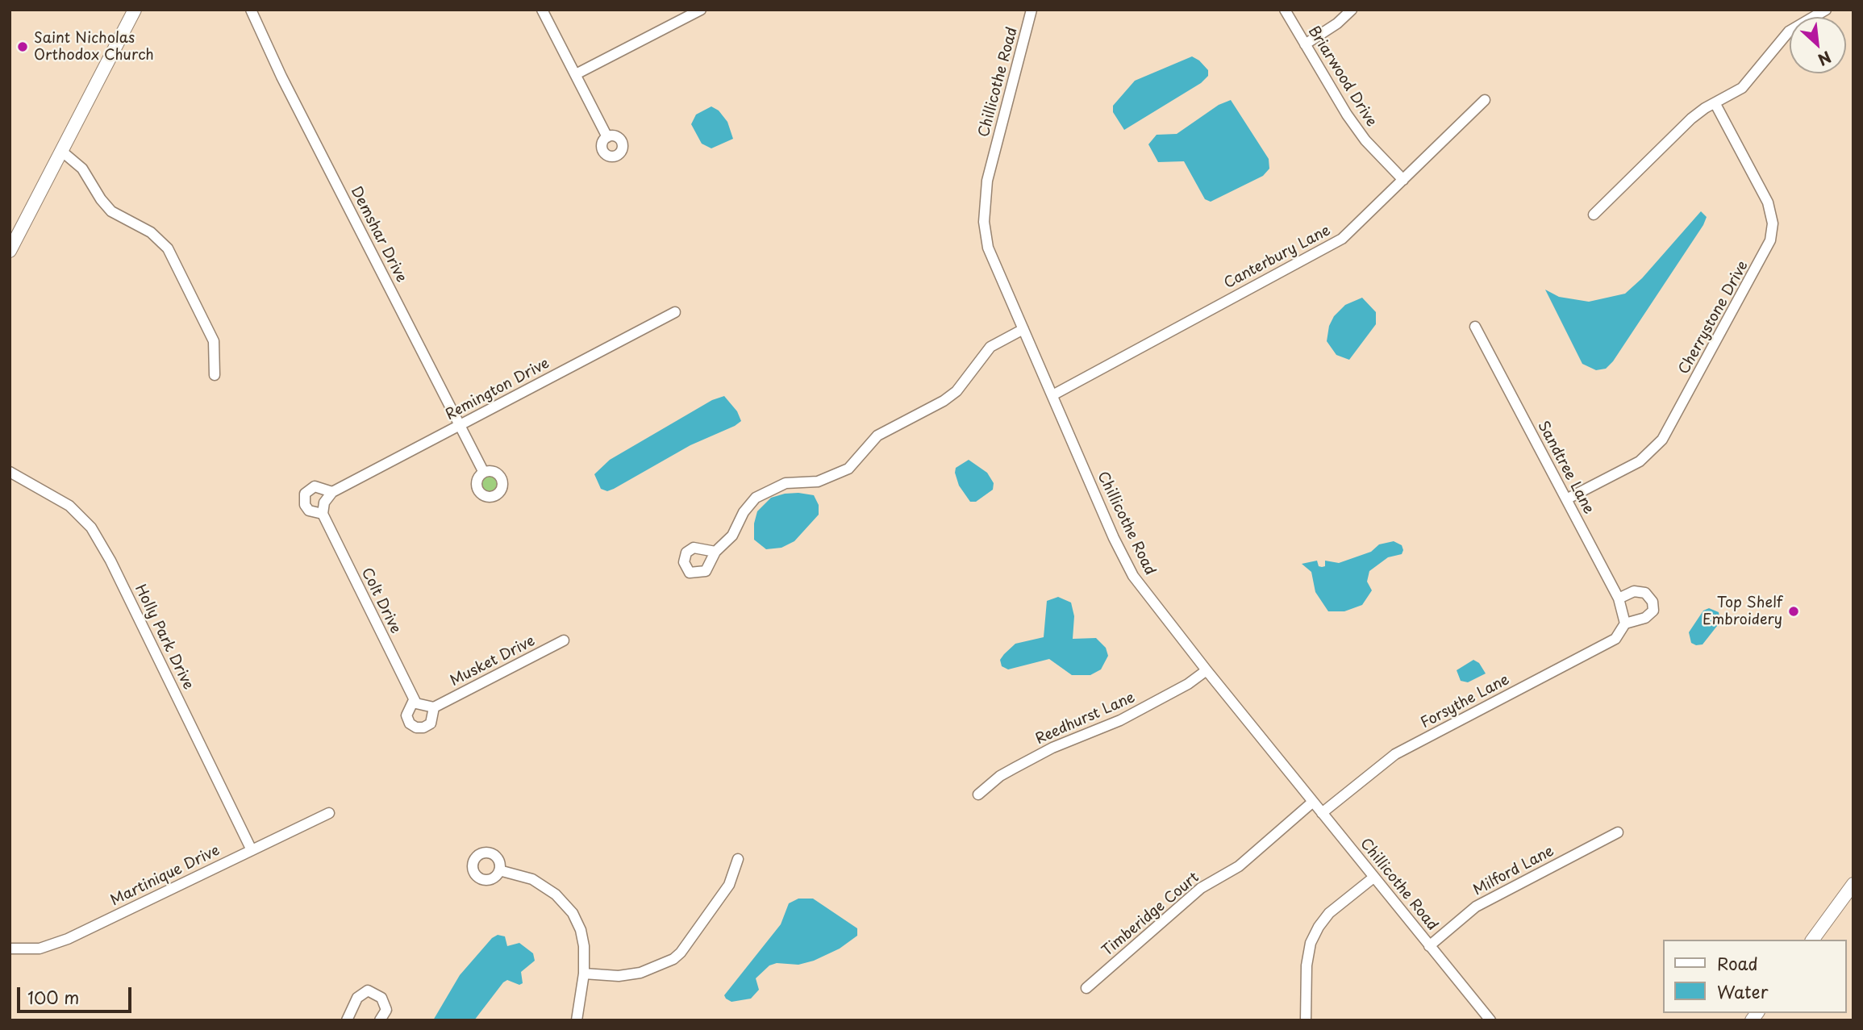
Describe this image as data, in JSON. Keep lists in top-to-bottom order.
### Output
{
  "streets": {
    "street": [
      "Briarwood Drive",
      "Chillicothe Road",
      "Demshar Drive",
      "Canterbury Lane",
      "Cherrystone Drive",
      "Remington Drive",
      "Sandtree Lane",
      "Colt Drive",
      "Holly Park Drive",
      "Musket Drive",
      "Forsythe Lane",
      "Reedhurst Lane",
      "Milford Lane",
      "Martinique Drive",
      "Timberidge Court"
    ]
  },
  "crossings": [
    ["Briarwood Drive", "Canterbury Lane"],
    ["Chillicothe Road", "Canterbury Lane"],
    ["Chillicothe Road", "Forsythe Lane"],
    ["Chillicothe Road", "Reedhurst Lane"],
    ["Chillicothe Road", "Milford Lane"],
    ["Chillicothe Road", "Timberidge Court"],
    ["Demshar Drive", "Remington Drive"],
    ["Cherrystone Drive", "Sandtree Lane"],
    ["Remington Drive", "Colt Drive"],
    ["Sandtree Lane", "Forsythe Lane"],
    ["Holly Park Drive", "Martinique Drive"]
  ],
  "places": ["Saint Nicholas Orthodox Church", "Top Shelf Embroidery"],
  "legend": ["Road", "Water"],
  "scale_bar": "100 m",
  "north": "bottom right"
}
